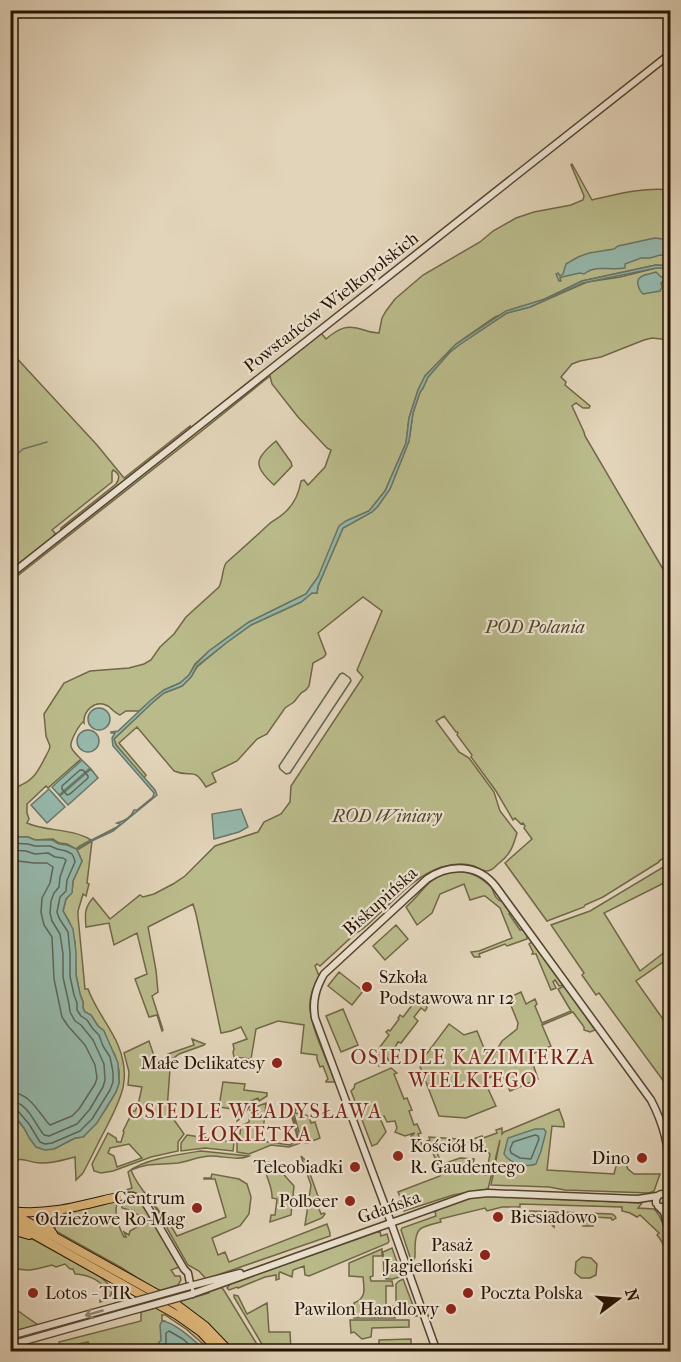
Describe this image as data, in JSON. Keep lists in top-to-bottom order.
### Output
{
  "streets": {
    "street": ["Powstańców Wielkopolskich", "Biskupińska", "Gdańska"]
  },
  "crossings": [
    ["Biskupińska", "Gdańska"]
  ],
  "districts": ["OSIEDLE KAZIMIERZA WIELKIEGO", "OSIEDLE WŁADYSŁAWA ŁOKIETKA"],
  "parks": ["POD Polania", "ROD Winiary"],
  "places": [
    "Szkoła Podstawowa nr 12",
    "Małe Delikatesy",
    "Kościół bł. R. Gaudentego",
    "Dino",
    "Teleobiadki",
    "Polbeer",
    "Centrum Odzieżowe Ro-Mag",
    "Biesiadowo",
    "Pasaż Jagielloński",
    "Lotos - TIR",
    "Poczta Polska",
    "Pawilon Handlowy"
  ],
  "north": "right"
}
